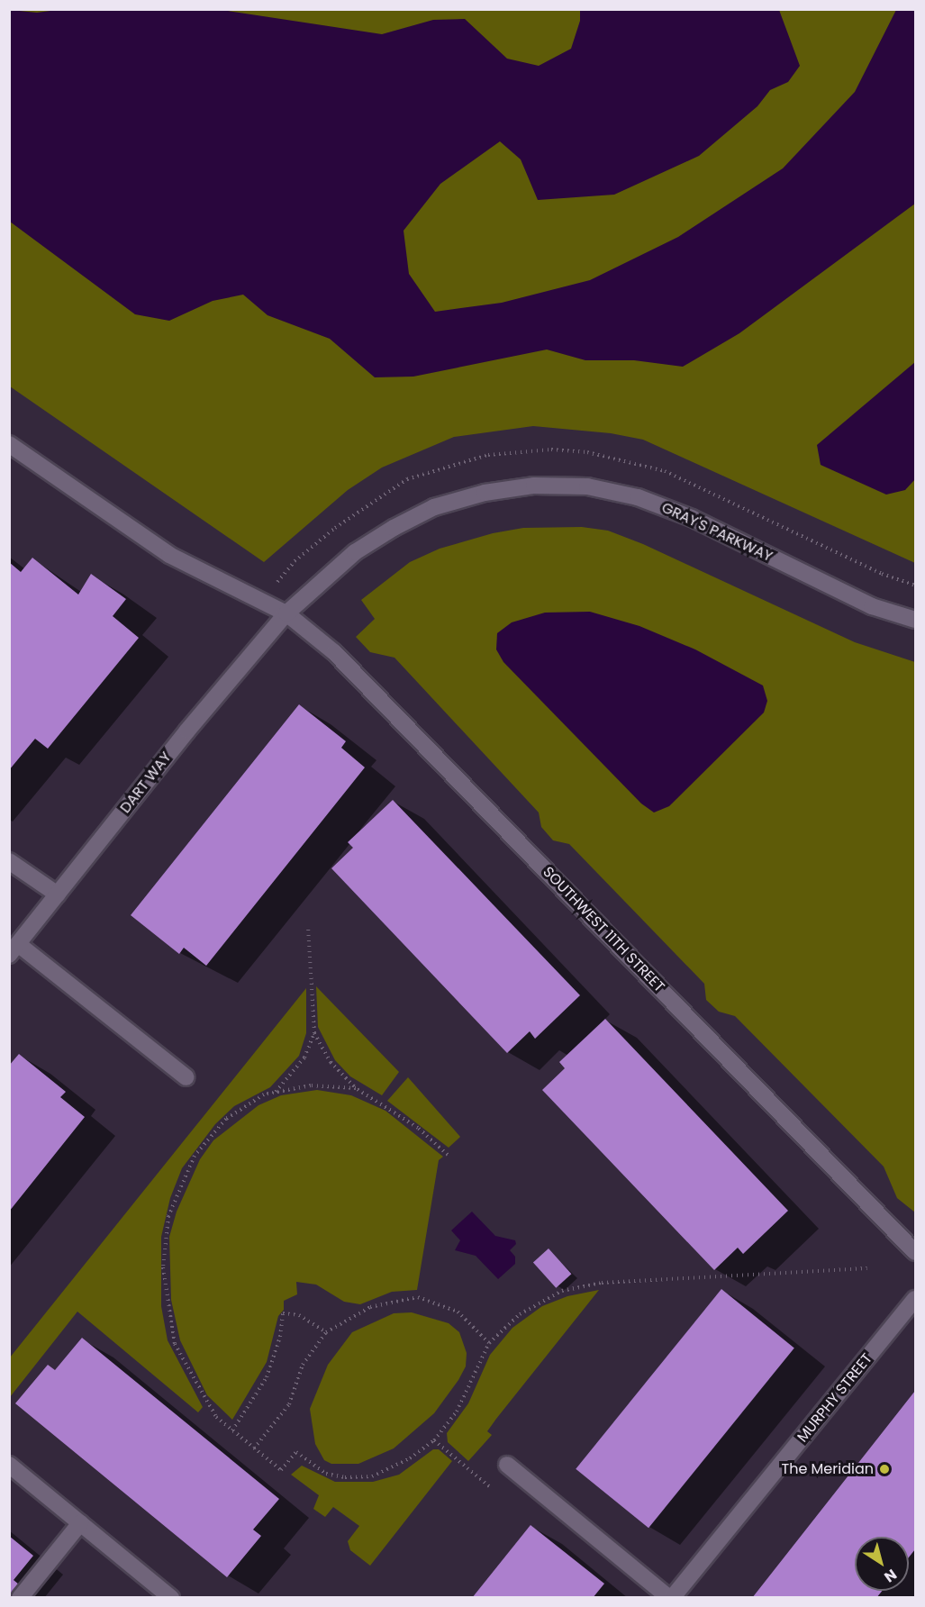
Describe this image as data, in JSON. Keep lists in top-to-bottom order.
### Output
{
  "streets": {
    "street": [
      "GRAY'S PARKWAY",
      "DART WAY",
      "SOUTHWEST 11TH STREET",
      "MURPHY STREET"
    ]
  },
  "crossings": [
    ["GRAY'S PARKWAY", "DART WAY"],
    ["GRAY'S PARKWAY", "SOUTHWEST 11TH STREET"],
    ["DART WAY", "SOUTHWEST 11TH STREET"]
  ],
  "places": ["The Meridian"],
  "north": "bottom right"
}
